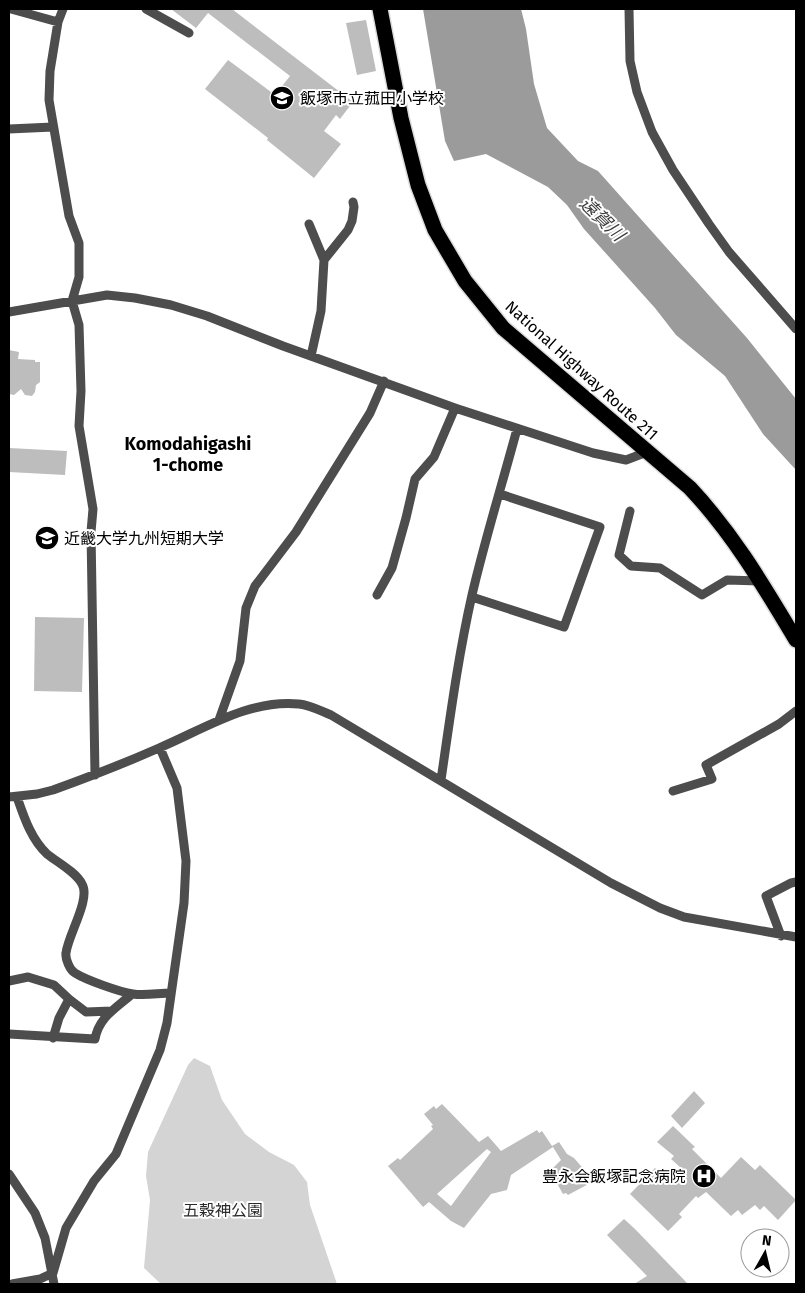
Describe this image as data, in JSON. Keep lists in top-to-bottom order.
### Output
{
  "streets": {
    "highway": ["National Highway Route 211"]
  },
  "districts": ["Komodahigashi 1-chome"],
  "water": ["遠賀川"],
  "parks": ["五穀神公園"],
  "places": {
    "school or university": ["飯塚市立菰田小学校", "近畿大学九州短期大学"],
    "hospital": ["豊永会飯塚記念病院"]
  },
  "north": "top"
}
